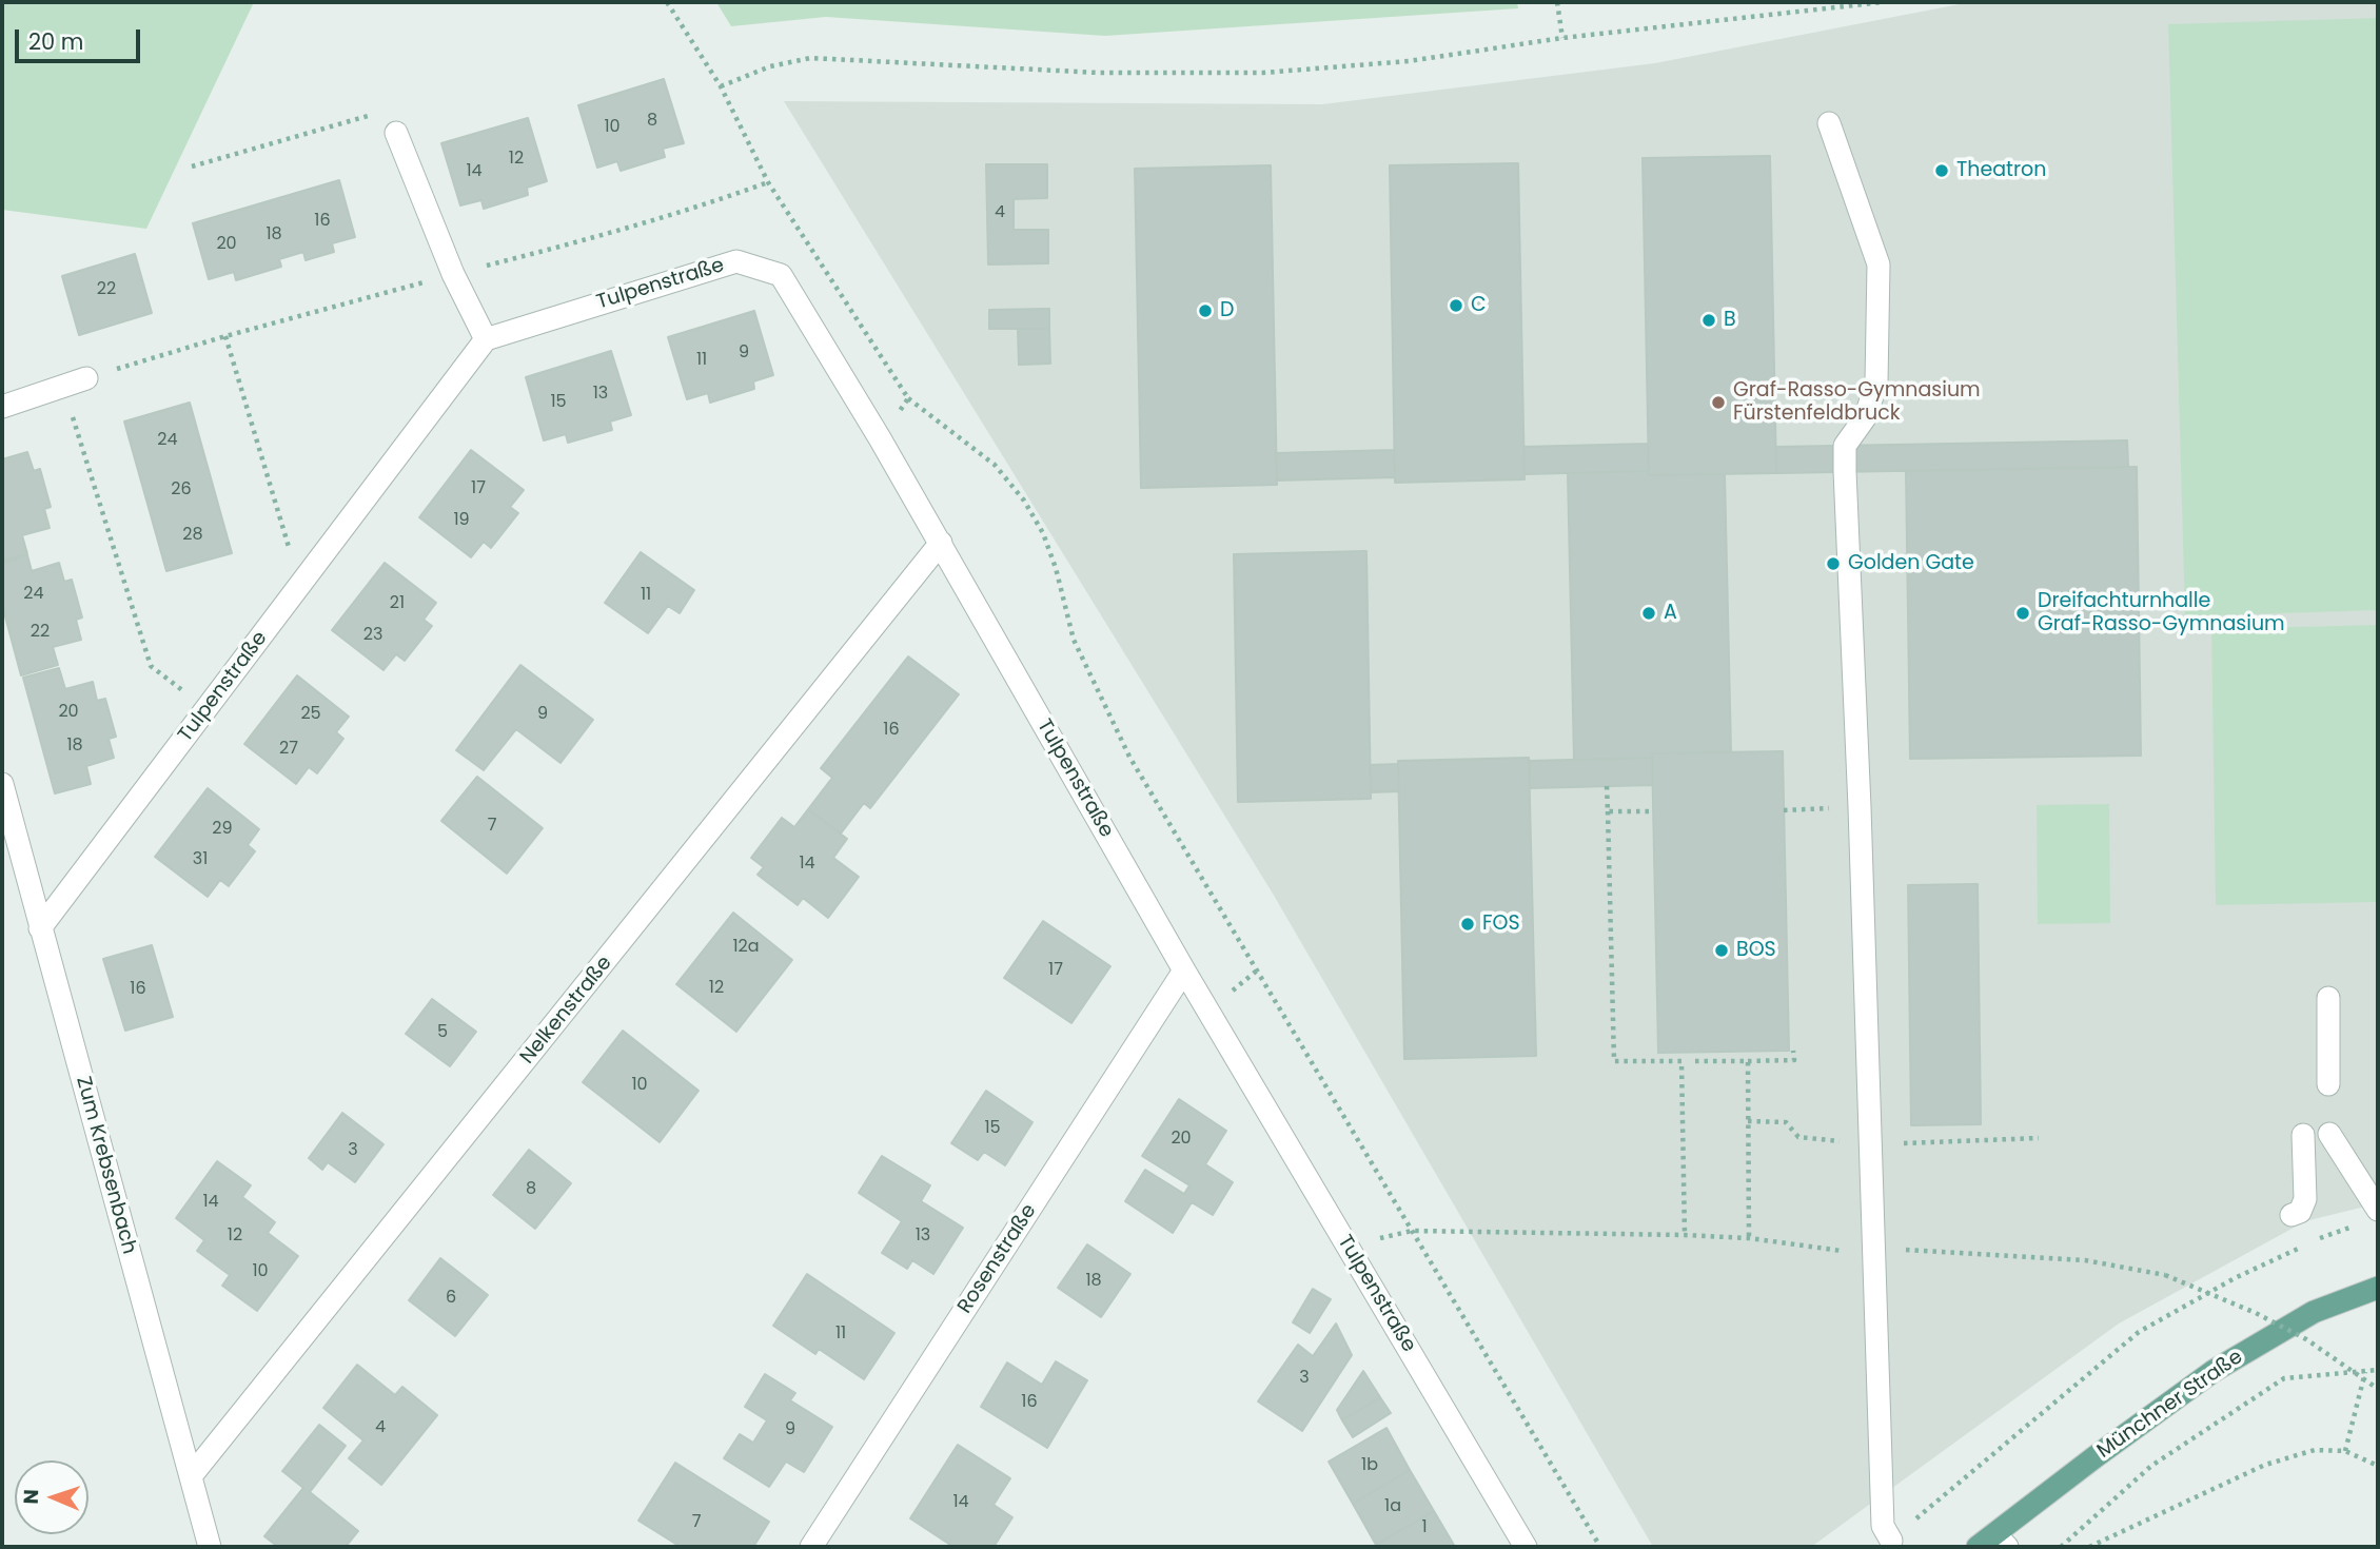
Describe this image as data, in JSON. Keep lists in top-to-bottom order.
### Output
{
  "streets": {
    "main road": ["Münchner Straße"],
    "street": [
      "Tulpenstraße",
      "Nelkenstraße",
      "Zum Krebsenbach",
      "Rosenstraße"
    ]
  },
  "crossings": [
    ["Tulpenstraße", "Nelkenstraße"],
    ["Tulpenstraße", "Zum Krebsenbach"],
    ["Tulpenstraße", "Rosenstraße"],
    ["Nelkenstraße", "Zum Krebsenbach"]
  ],
  "places": [
    "Theatron",
    "C",
    "D",
    "B",
    "Graf-Rasso-Gymnasium Fürstenfeldbruck",
    "Golden Gate",
    "A",
    "Dreifachturnhalle Graf-Rasso-Gymnasium",
    "FOS",
    "BOS"
  ],
  "house_numbers": [
    "8",
    "10",
    "12",
    "14",
    "4",
    "16",
    "18",
    "20",
    "22",
    "9",
    "11",
    "13",
    "15",
    "24",
    "17",
    "26",
    "19",
    "28",
    "24",
    "11",
    "21",
    "22",
    "23",
    "20",
    "25",
    "9",
    "16",
    "18",
    "27",
    "7",
    "29",
    "31",
    "14",
    "12a",
    "17",
    "12",
    "16",
    "5",
    "10",
    "15",
    "20",
    "3",
    "8",
    "14",
    "12",
    "13",
    "10",
    "18",
    "6",
    "11",
    "3",
    "16",
    "4",
    "9",
    "1b",
    "14",
    "1a",
    "7",
    "1"
  ],
  "scale_bar": "20 m",
  "north": "left"
}
